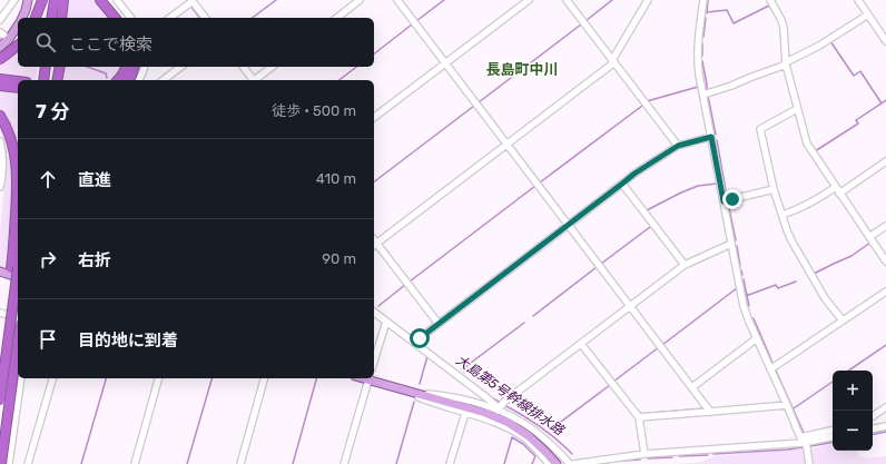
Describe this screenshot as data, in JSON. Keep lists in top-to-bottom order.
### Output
{
  "districts": ["長島町中川"],
  "water": ["大島第5号幹線排水路"],
  "page": {
    "search": "ここで検索",
    "heading": ["7 分", "徒歩 · 500 m"],
    "list": [
      ["直進", "410 m"],
      ["右折", "90 m"],
      "目的地に到着"
    ],
    "map_buttons": ["+", "−"]
  }
}
